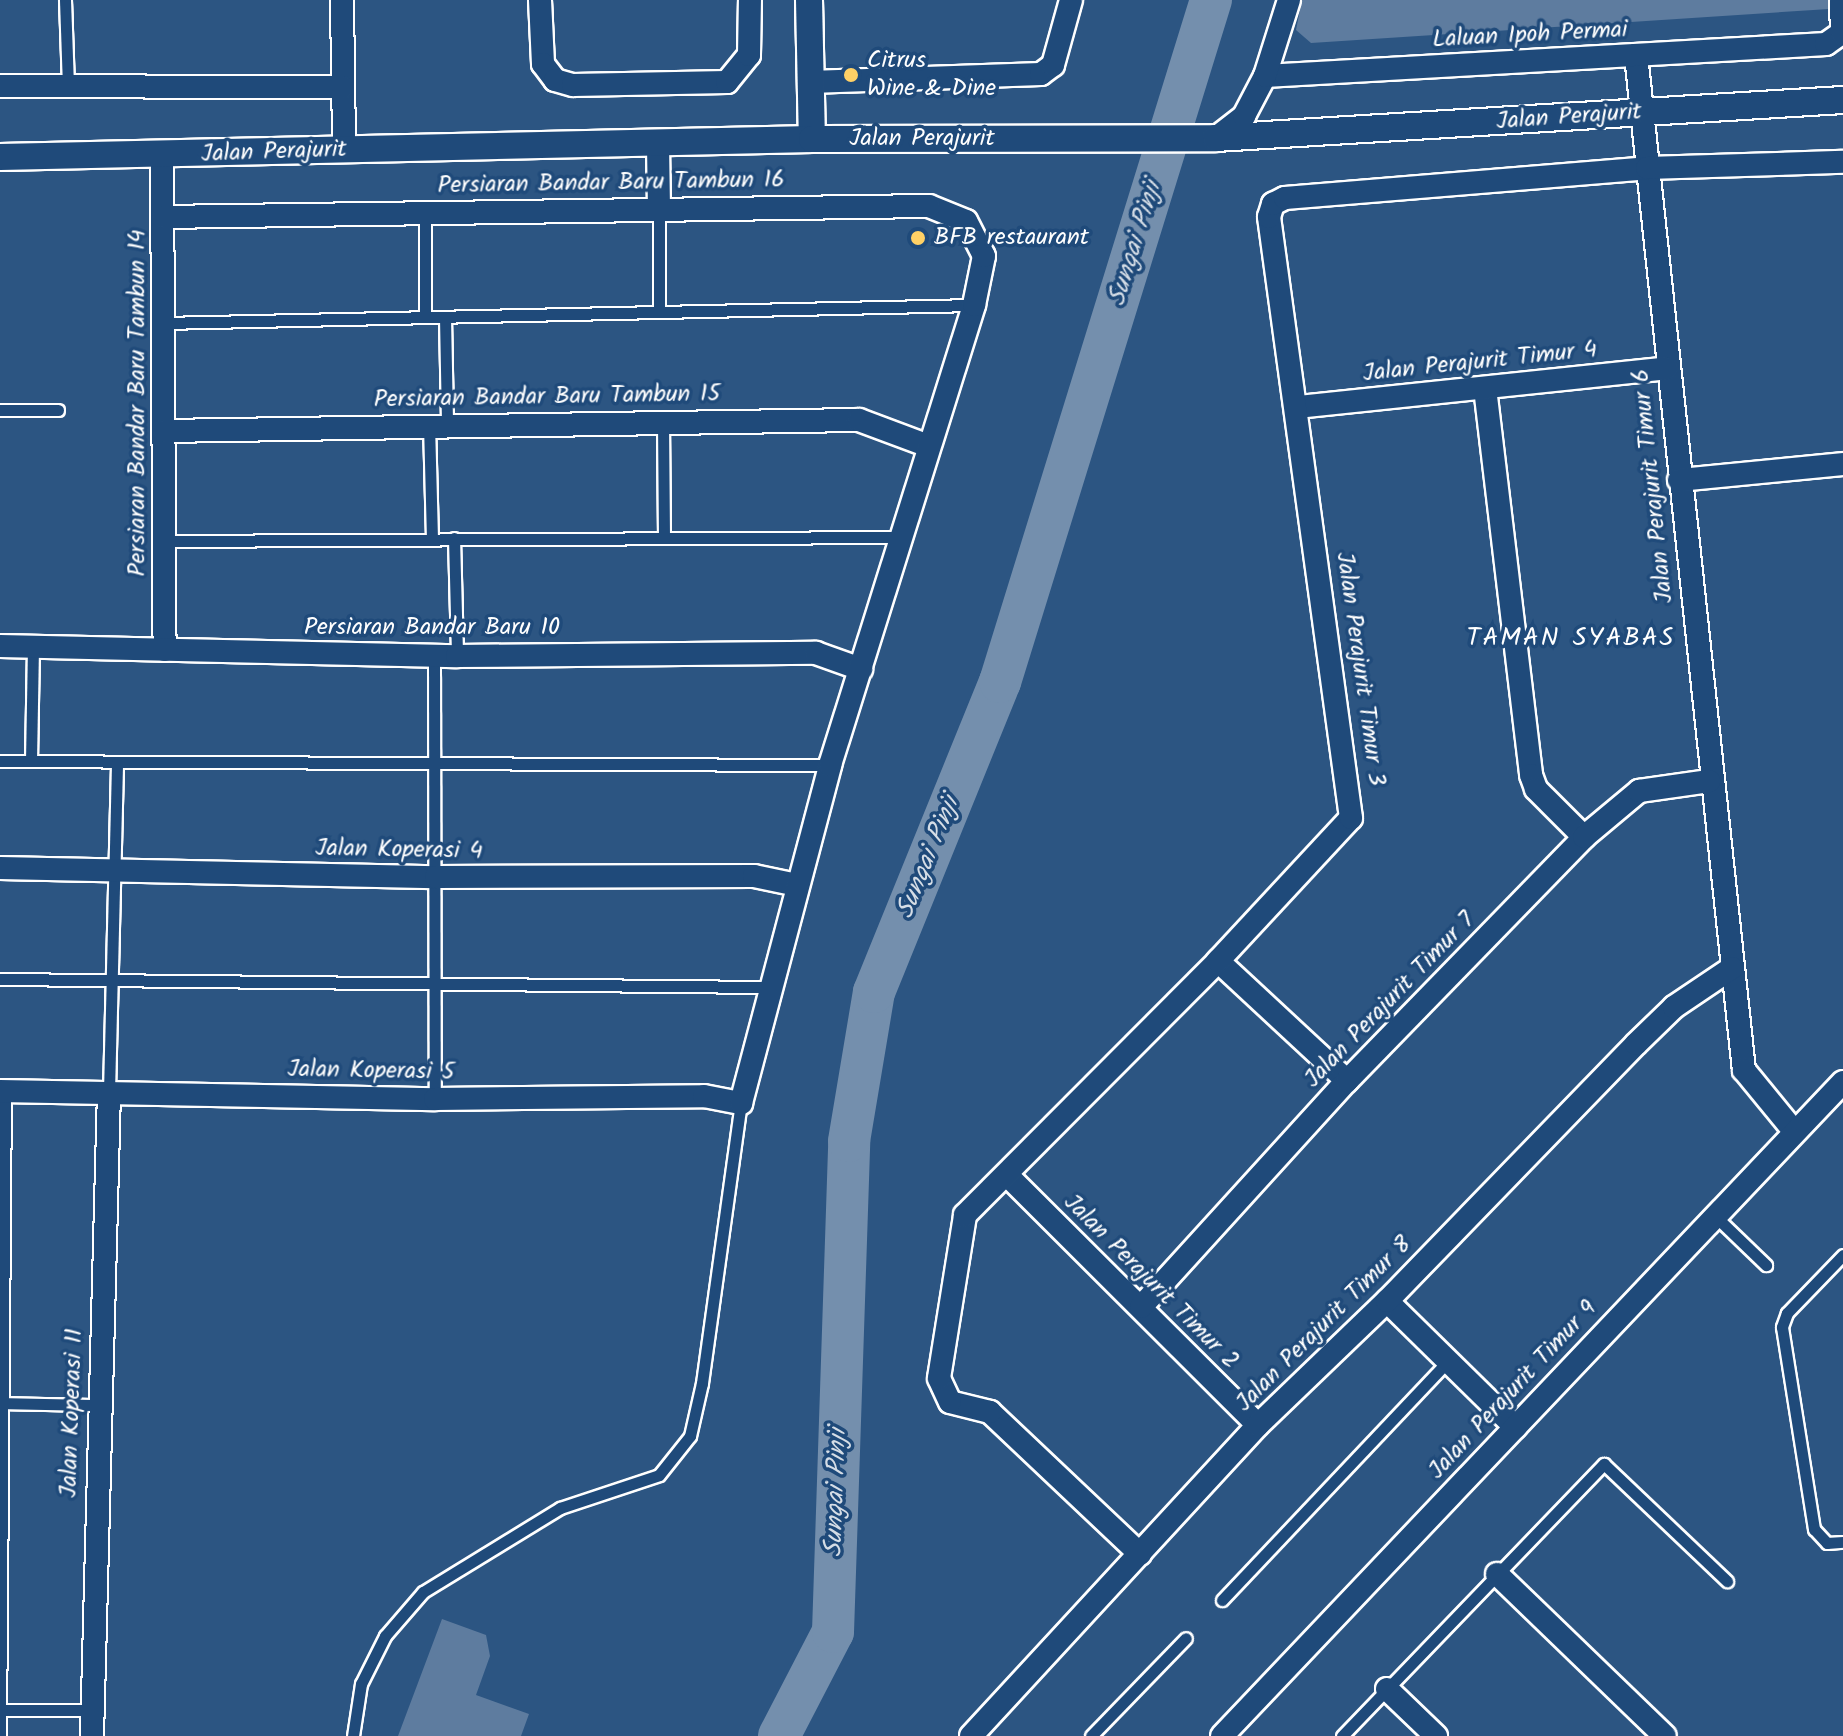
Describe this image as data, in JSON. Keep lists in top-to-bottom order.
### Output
{
  "streets": {
    "street": [
      "Laluan Ipoh Permai",
      "Jalan Perajurit",
      "Persiaran Bandar Baru Tambun 16",
      "Jalan Perajurit Timur 4",
      "Persiaran Bandar Baru Tambun 15",
      "Persiaran Bandar Baru Tambun 14",
      "Jalan Perajurit Timur 6",
      "Persiaran Bandar Baru 10",
      "Jalan Perajurit Timur 3",
      "Jalan Koperasi 4",
      "Jalan Perajurit Timur 7",
      "Jalan Koperasi 5",
      "Jalan Perajurit Timur 2",
      "Jalan Perajurit Timur 8",
      "Jalan Perajurit Timur 9",
      "Jalan Koperasi 11"
    ]
  },
  "crossings": [
    ["Laluan Ipoh Permai", "Jalan Perajurit Timur 6"],
    ["Jalan Perajurit", "Persiaran Bandar Baru Tambun 14"],
    ["Jalan Perajurit", "Jalan Perajurit Timur 6"],
    ["Persiaran Bandar Baru Tambun 16", "Persiaran Bandar Baru Tambun 15"],
    ["Persiaran Bandar Baru Tambun 16", "Persiaran Bandar Baru Tambun 14"],
    ["Persiaran Bandar Baru Tambun 16", "Persiaran Bandar Baru 10"],
    ["Persiaran Bandar Baru Tambun 16", "Jalan Koperasi 4"],
    ["Persiaran Bandar Baru Tambun 16", "Jalan Koperasi 5"],
    ["Jalan Perajurit Timur 4", "Jalan Perajurit Timur 6"],
    ["Jalan Perajurit Timur 4", "Jalan Perajurit Timur 3"],
    ["Persiaran Bandar Baru Tambun 15", "Persiaran Bandar Baru Tambun 14"],
    ["Persiaran Bandar Baru Tambun 14", "Persiaran Bandar Baru 10"],
    ["Jalan Perajurit Timur 6", "Jalan Perajurit Timur 3"],
    ["Jalan Perajurit Timur 6", "Jalan Perajurit Timur 7"],
    ["Jalan Perajurit Timur 6", "Jalan Perajurit Timur 8"],
    ["Jalan Perajurit Timur 6", "Jalan Perajurit Timur 9"],
    ["Jalan Perajurit Timur 3", "Jalan Perajurit Timur 2"],
    ["Jalan Perajurit Timur 3", "Jalan Perajurit Timur 8"],
    ["Jalan Perajurit Timur 7", "Jalan Perajurit Timur 2"],
    ["Jalan Koperasi 5", "Jalan Koperasi 11"],
    ["Jalan Perajurit Timur 2", "Jalan Perajurit Timur 8"]
  ],
  "districts": ["TAMAN SYABAS"],
  "water": ["Sungai Pinji"],
  "places": ["Citrus Wine & Dine", "BFB restaurant"]
}
